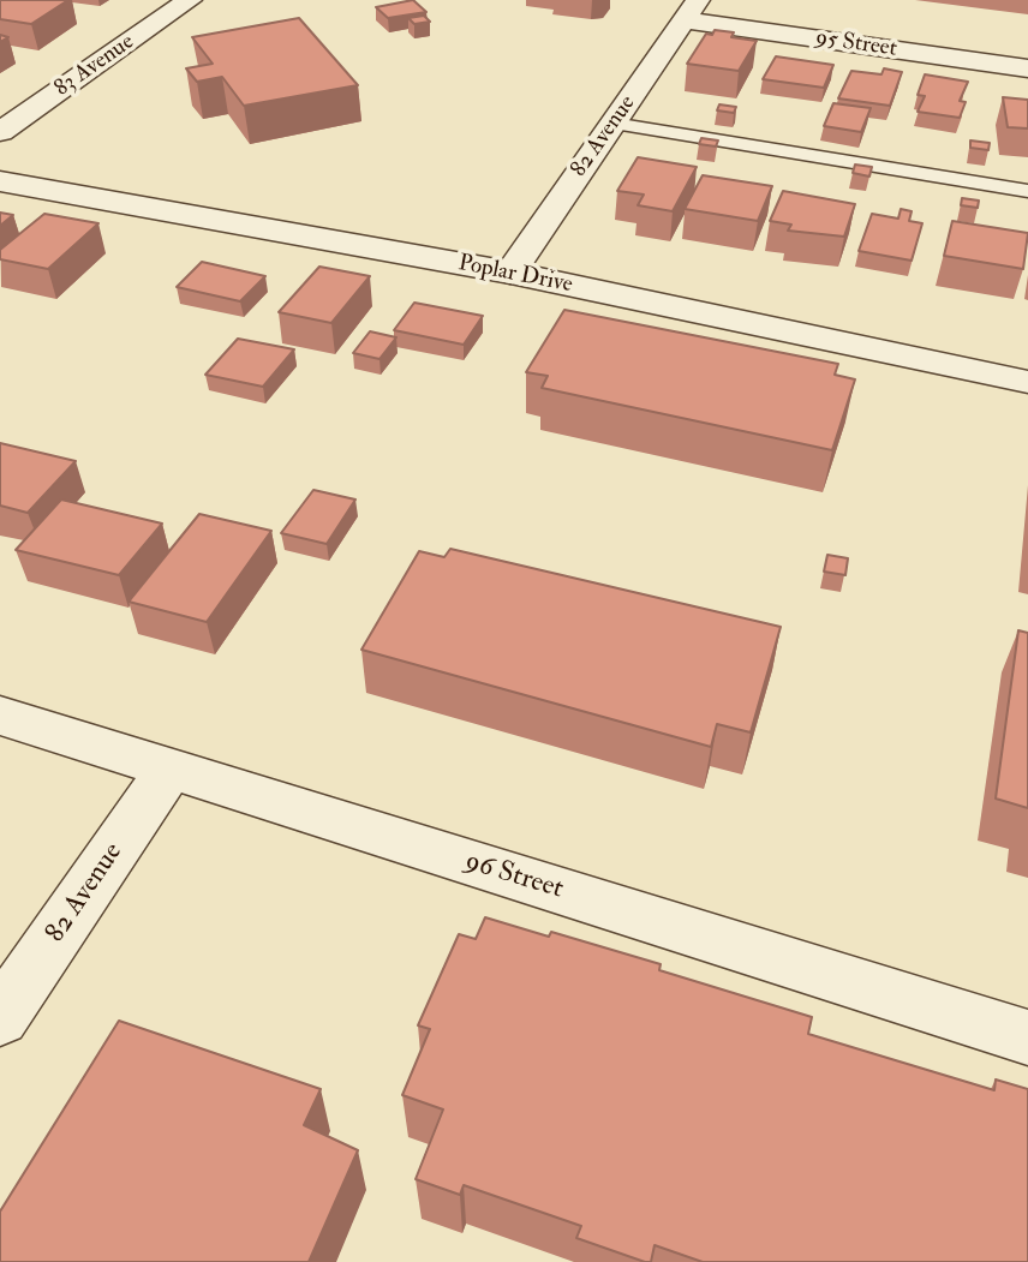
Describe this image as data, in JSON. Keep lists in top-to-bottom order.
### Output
{
  "streets": {
    "street": [
      "95 Street",
      "83 Avenue",
      "82 Avenue",
      "Poplar Drive",
      "96 Street"
    ]
  },
  "crossings": [
    ["95 Street", "82 Avenue"],
    ["82 Avenue", "Poplar Drive"],
    ["82 Avenue", "96 Street"]
  ]
}
